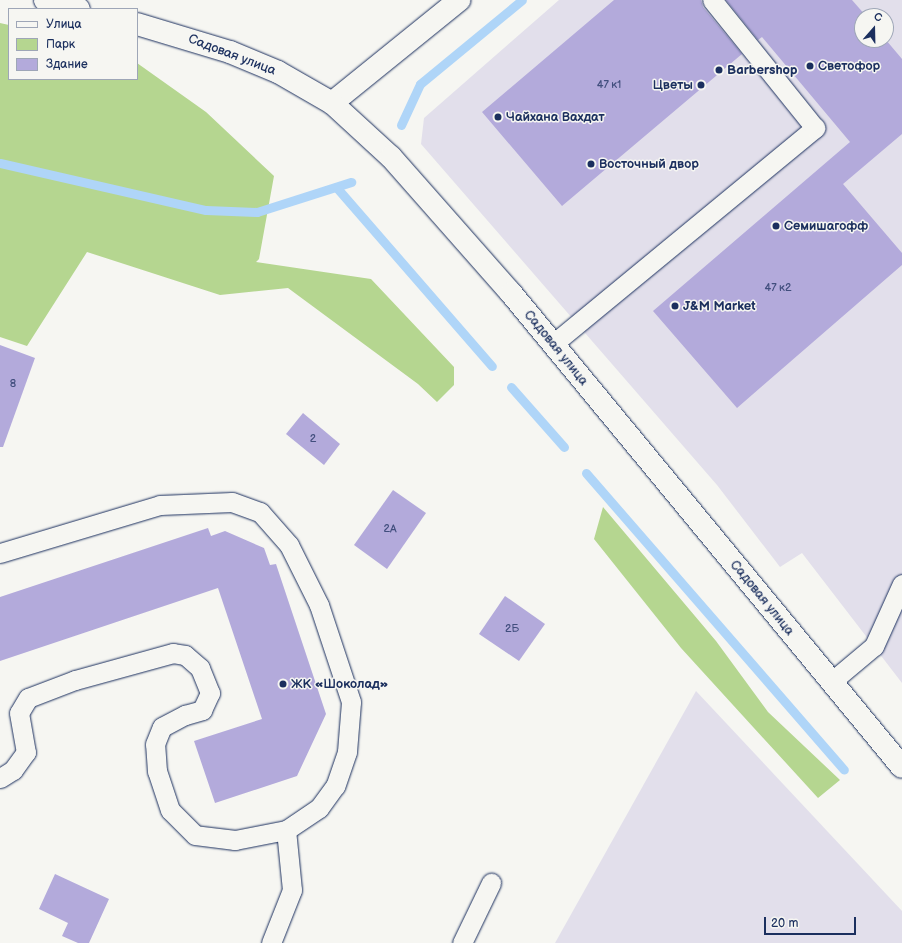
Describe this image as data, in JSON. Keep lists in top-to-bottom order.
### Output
{
  "streets": {
    "main road": ["Садовая улица"]
  },
  "places": [
    "Светофор",
    "Barbershop",
    "Цветы",
    "Чайхана Вахдат",
    "Восточный двор",
    "Семишагофф",
    "J&M Market",
    "ЖК «Шоколад»"
  ],
  "house_numbers": [
    "47 к1",
    "47 к2",
    "8",
    "2",
    "2А",
    "2Б"
  ],
  "legend": ["Улица", "Парк", "Здание"],
  "scale_bar": "20 m",
  "north": "top"
}
